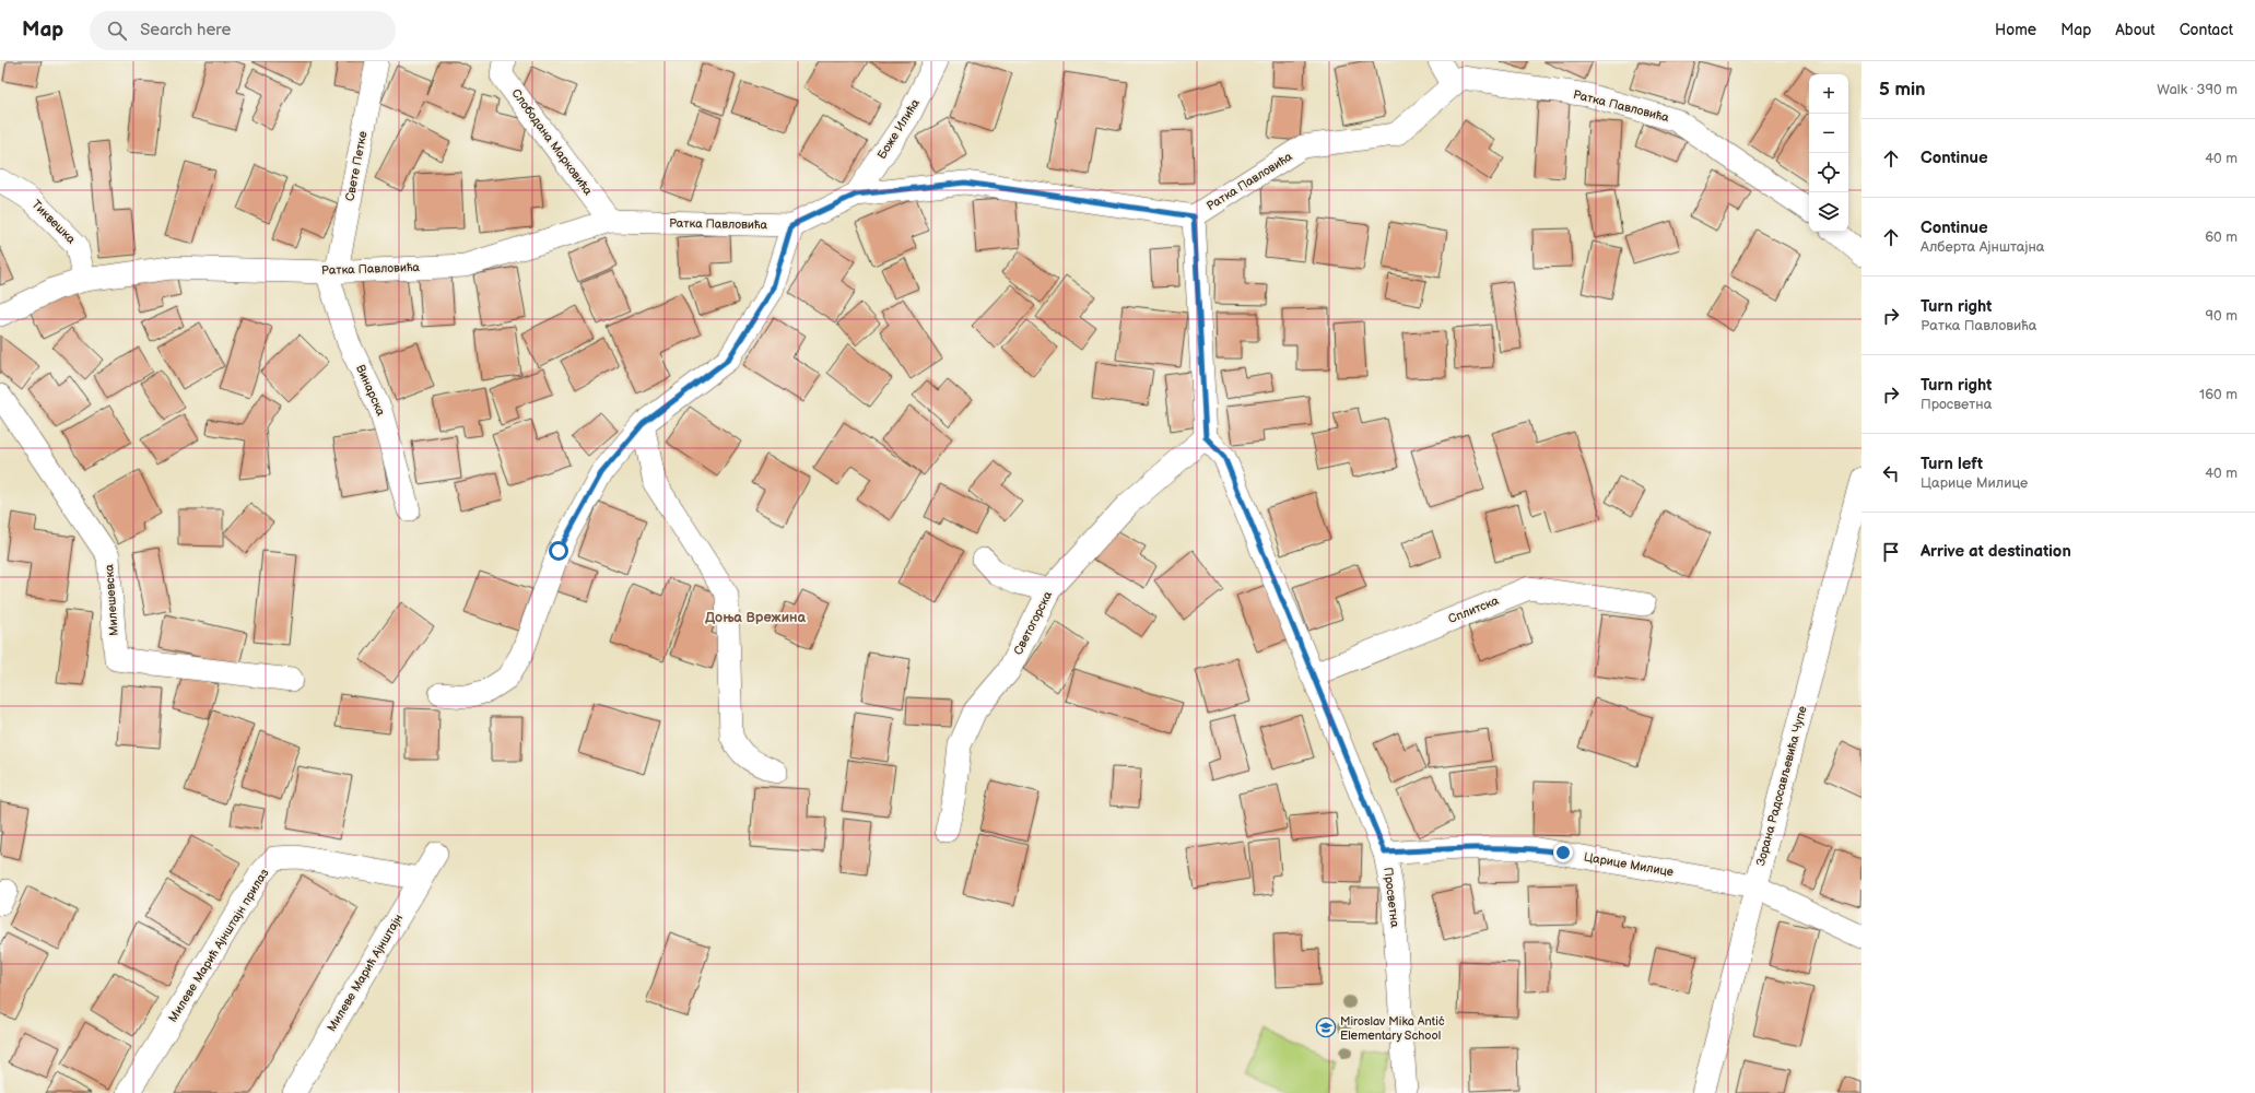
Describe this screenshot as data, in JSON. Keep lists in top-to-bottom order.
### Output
{
  "streets": {
    "street": [
      "Ратка Павловића",
      "Боже Илића",
      "Слободана Марковића",
      "Свете Петке",
      "Тиквешка",
      "Винарска",
      "Милешевска",
      "Сплитска",
      "Светогорска",
      "Зорана Радосављевића Чупе",
      "Царице Милице",
      "Просветна",
      "Милеве Марић Ајнштајн прилаз",
      "Милеве Марић Ајнштајн"
    ]
  },
  "crossings": [
    ["Ратка Павловића", "Боже Илића"],
    ["Ратка Павловића", "Слободана Марковића"],
    ["Ратка Павловића", "Свете Петке"],
    ["Ратка Павловића", "Тиквешка"],
    ["Ратка Павловића", "Винарска"],
    ["Свете Петке", "Винарска"],
    ["Сплитска", "Просветна"],
    ["Светогорска", "Просветна"],
    ["Зорана Радосављевића Чупе", "Царице Милице"],
    ["Царице Милице", "Просветна"],
    ["Милеве Марић Ајнштајн прилаз", "Милеве Марић Ајнштајн"]
  ],
  "districts": ["Доња Врежина"],
  "places": {
    "school or university": ["Miroslav Mika Antić Elementary School"]
  },
  "page": {
    "header": "Map",
    "search": "Search here",
    "nav": [
      "Home",
      "Map",
      "About",
      "Contact"
    ],
    "heading": ["5 min", "Walk · 390 m"],
    "map_buttons": ["+", "−"],
    "list": [
      ["Continue", "40 m"],
      ["Continue", "Алберта Ајнштајна", "60 m"],
      ["Turn right", "Ратка Павловића", "90 m"],
      ["Turn right", "Просветна", "160 m"],
      ["Turn left", "Царице Милице", "40 m"],
      "Arrive at destination"
    ]
  }
}
